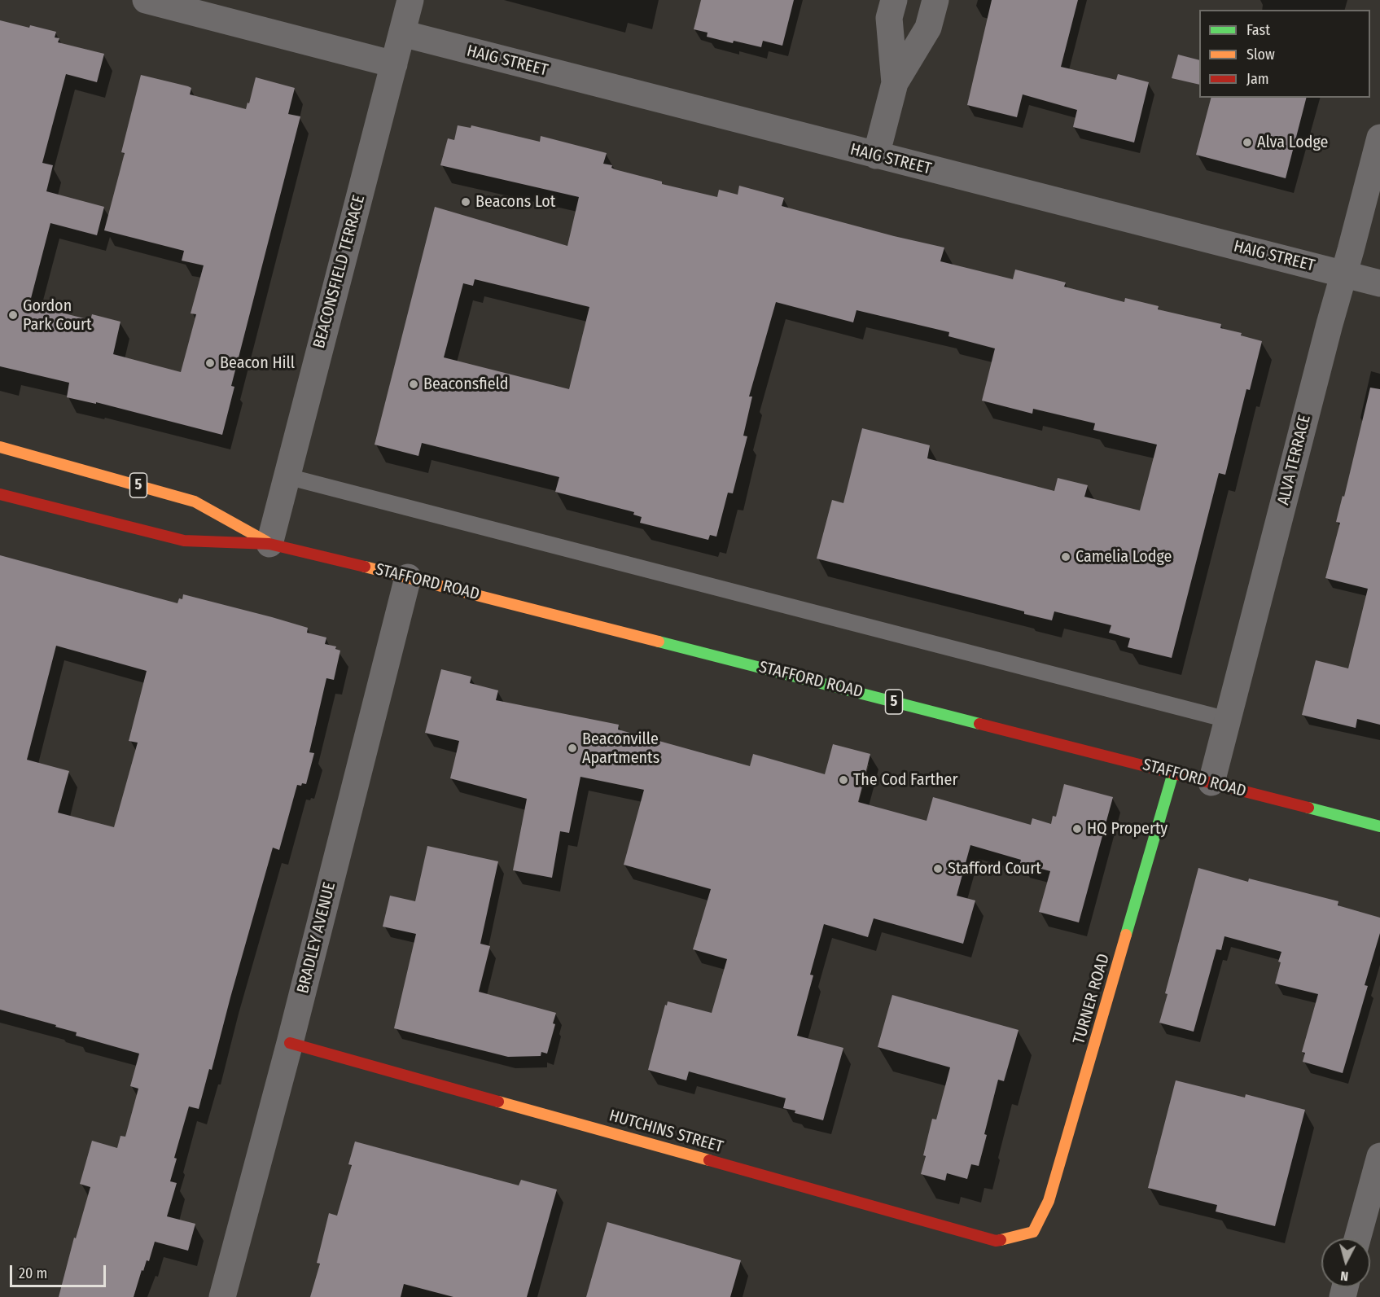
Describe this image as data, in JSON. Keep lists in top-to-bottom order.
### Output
{
  "streets": {
    "main road": [
      "5",
      "STAFFORD ROAD",
      "TURNER ROAD",
      "HUTCHINS STREET"
    ],
    "street": [
      "HAIG STREET",
      "BEACONSFIELD TERRACE",
      "ALVA TERRACE",
      "BRADLEY AVENUE"
    ]
  },
  "crossings": [
    ["HAIG STREET", "BEACONSFIELD TERRACE"],
    ["HAIG STREET", "ALVA TERRACE"],
    ["BEACONSFIELD TERRACE", "STAFFORD ROAD"],
    ["ALVA TERRACE", "STAFFORD ROAD"],
    ["STAFFORD ROAD", "BRADLEY AVENUE"],
    ["STAFFORD ROAD", "TURNER ROAD"],
    ["BRADLEY AVENUE", "HUTCHINS STREET"],
    ["TURNER ROAD", "HUTCHINS STREET"]
  ],
  "places": [
    "Alva Lodge",
    "Beacons Lot",
    "Gordon Park Court",
    "Beacon Hill",
    "Beaconsfield",
    "Camelia Lodge",
    "Beaconville Apartments",
    "The Cod Farther",
    "HQ Property",
    "Stafford Court"
  ],
  "legend": ["Fast", "Slow", "Jam"],
  "scale_bar": "20 m",
  "north": "bottom"
}
